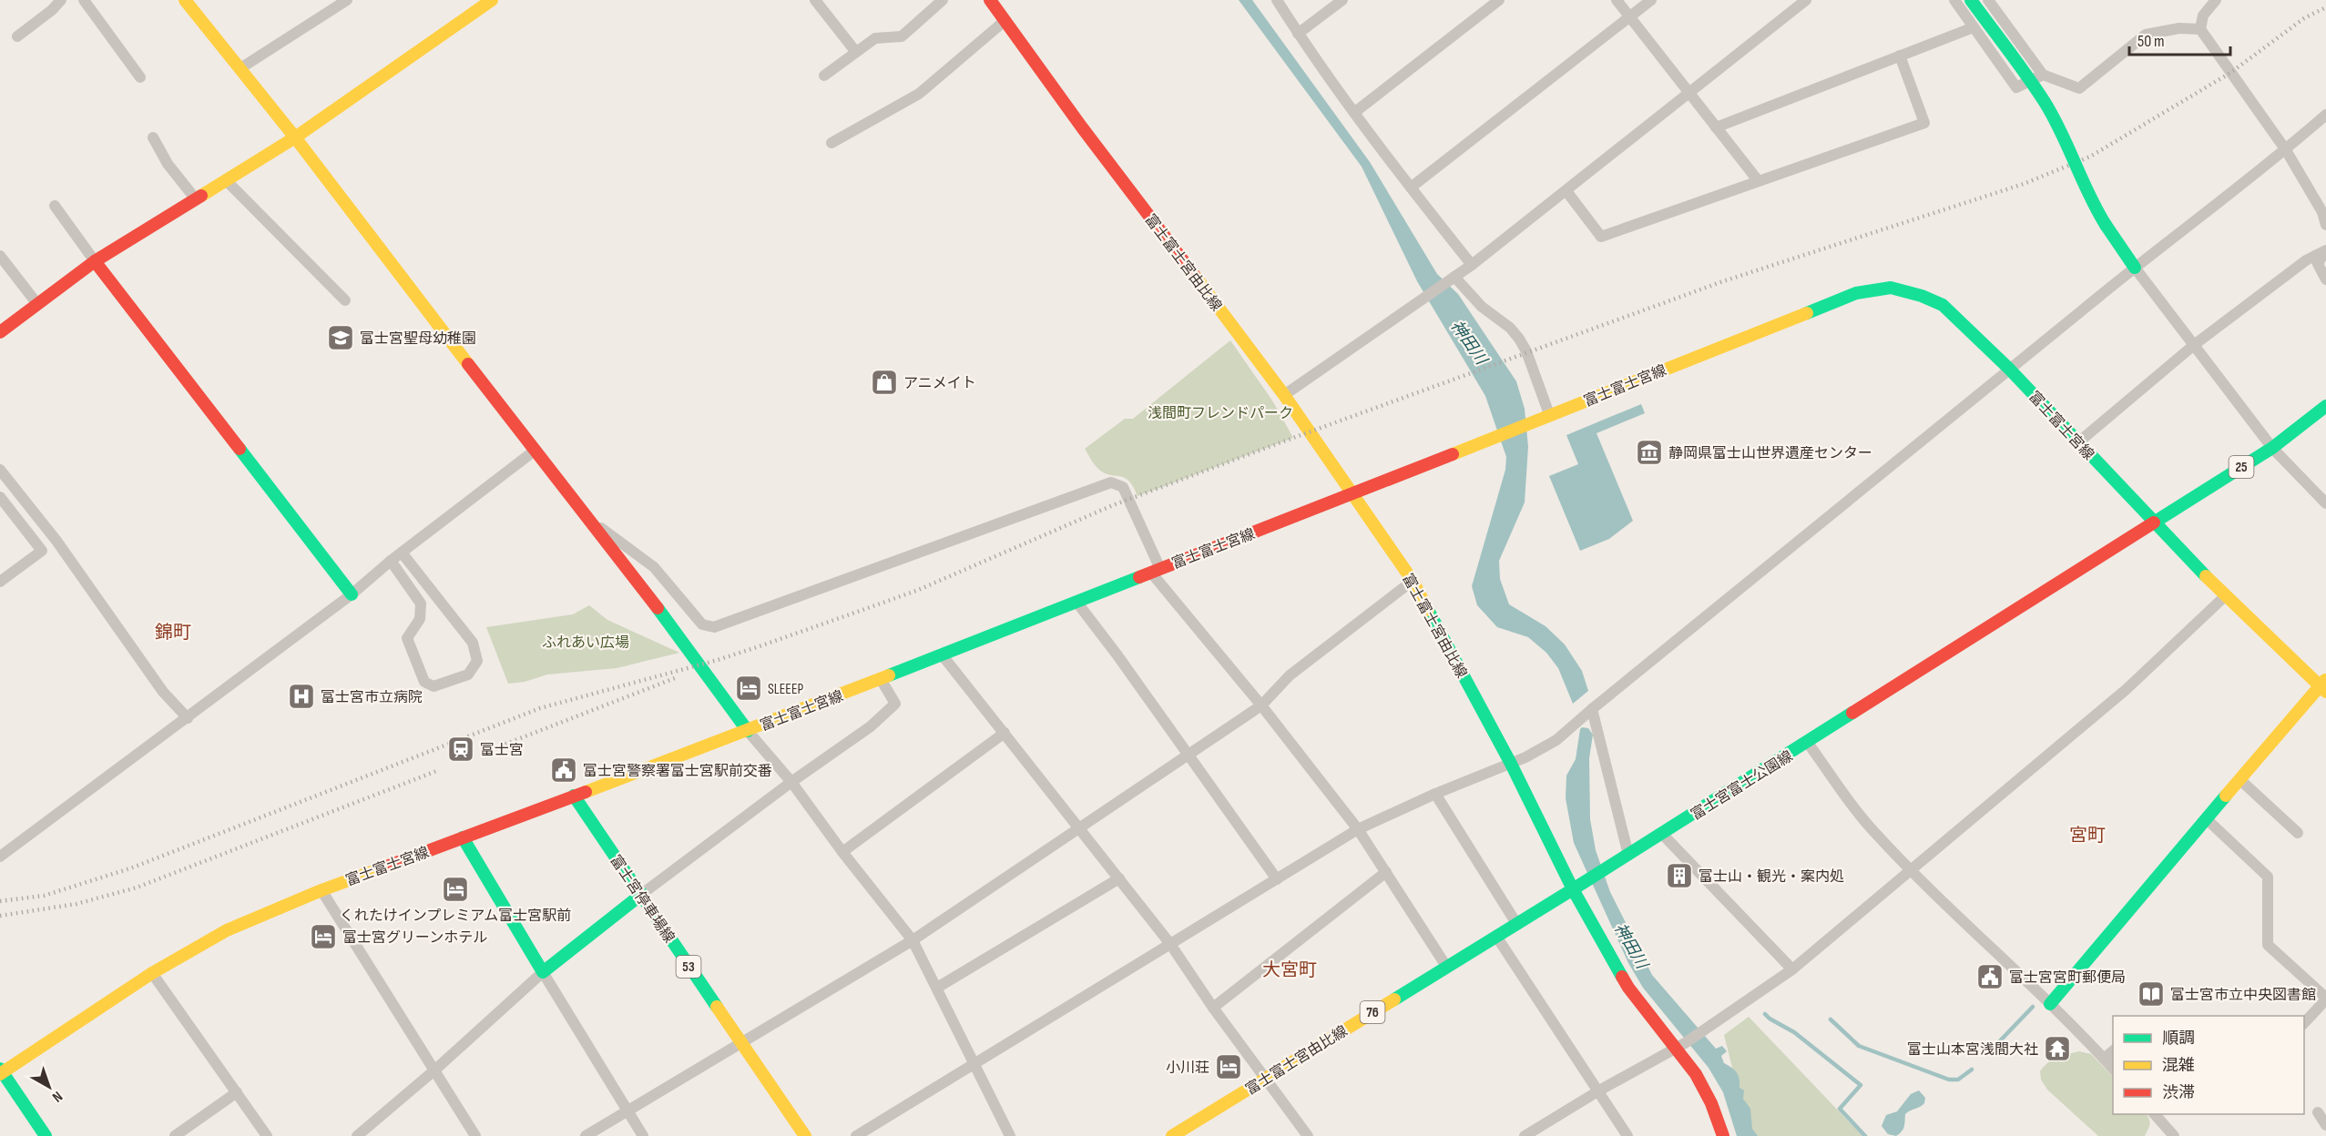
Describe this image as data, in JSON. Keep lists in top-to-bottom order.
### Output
{
  "streets": {
    "main road": [
      "富士富士宮由比線",
      "富士富士宮線",
      "25",
      "富士宮富士公園線",
      "富士宮停車場線",
      "53",
      "76"
    ]
  },
  "crossings": [
    ["富士富士宮由比線", "富士富士宮線"],
    ["富士富士宮由比線", "富士宮富士公園線"],
    ["富士富士宮線", "25"],
    ["富士富士宮線", "富士宮富士公園線"],
    ["富士富士宮線", "富士宮停車場線"],
    ["25", "富士宮富士公園線"]
  ],
  "districts": ["錦町", "宮町", "大宮町"],
  "water": ["神田川"],
  "parks": ["浅間町フレンドパーク", "ふれあい広場"],
  "places": {
    "school or university": ["富士宮聖母幼稚園"],
    "shop": ["アニメイト"],
    "museum": ["静岡県富士山世界遺産センター"],
    "hotel": [
      "SLEEEP",
      "くれたけインプレミアム富士宮駅前",
      "富士宮グリーンホテル",
      "小川荘"
    ],
    "hospital": ["富士宮市立病院"],
    "station": ["富士宮"],
    "public building": ["富士宮警察署富士宮駅前交番", "富士宮宮町郵便局"],
    "building": ["富士山・観光・案内処"],
    "library": ["富士宮市立中央図書館"],
    "temple": ["富士山本宮浅間大社"]
  },
  "legend": ["順調", "混雑", "渋滞"],
  "scale_bar": "50 m",
  "north": "bottom right"
}
